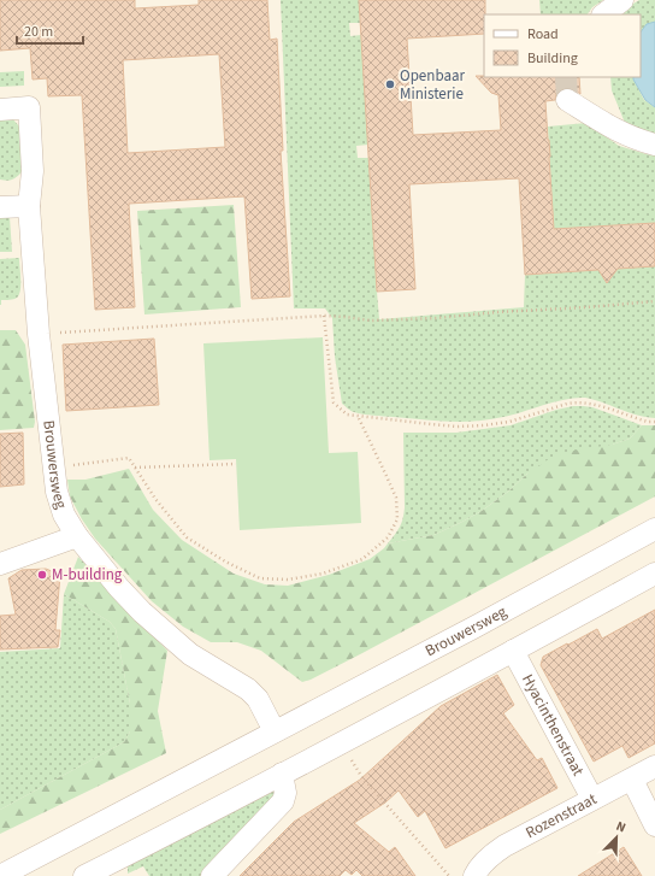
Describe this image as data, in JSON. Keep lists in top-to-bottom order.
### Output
{
  "streets": {
    "street": ["Brouwersweg", "Hyacinthenstraat", "Rozenstraat"]
  },
  "crossings": [
    ["Hyacinthenstraat", "Rozenstraat"]
  ],
  "places": ["Openbaar Ministerie", "M-building"],
  "legend": ["Road", "Building"],
  "scale_bar": "20 m",
  "north": "top right"
}
